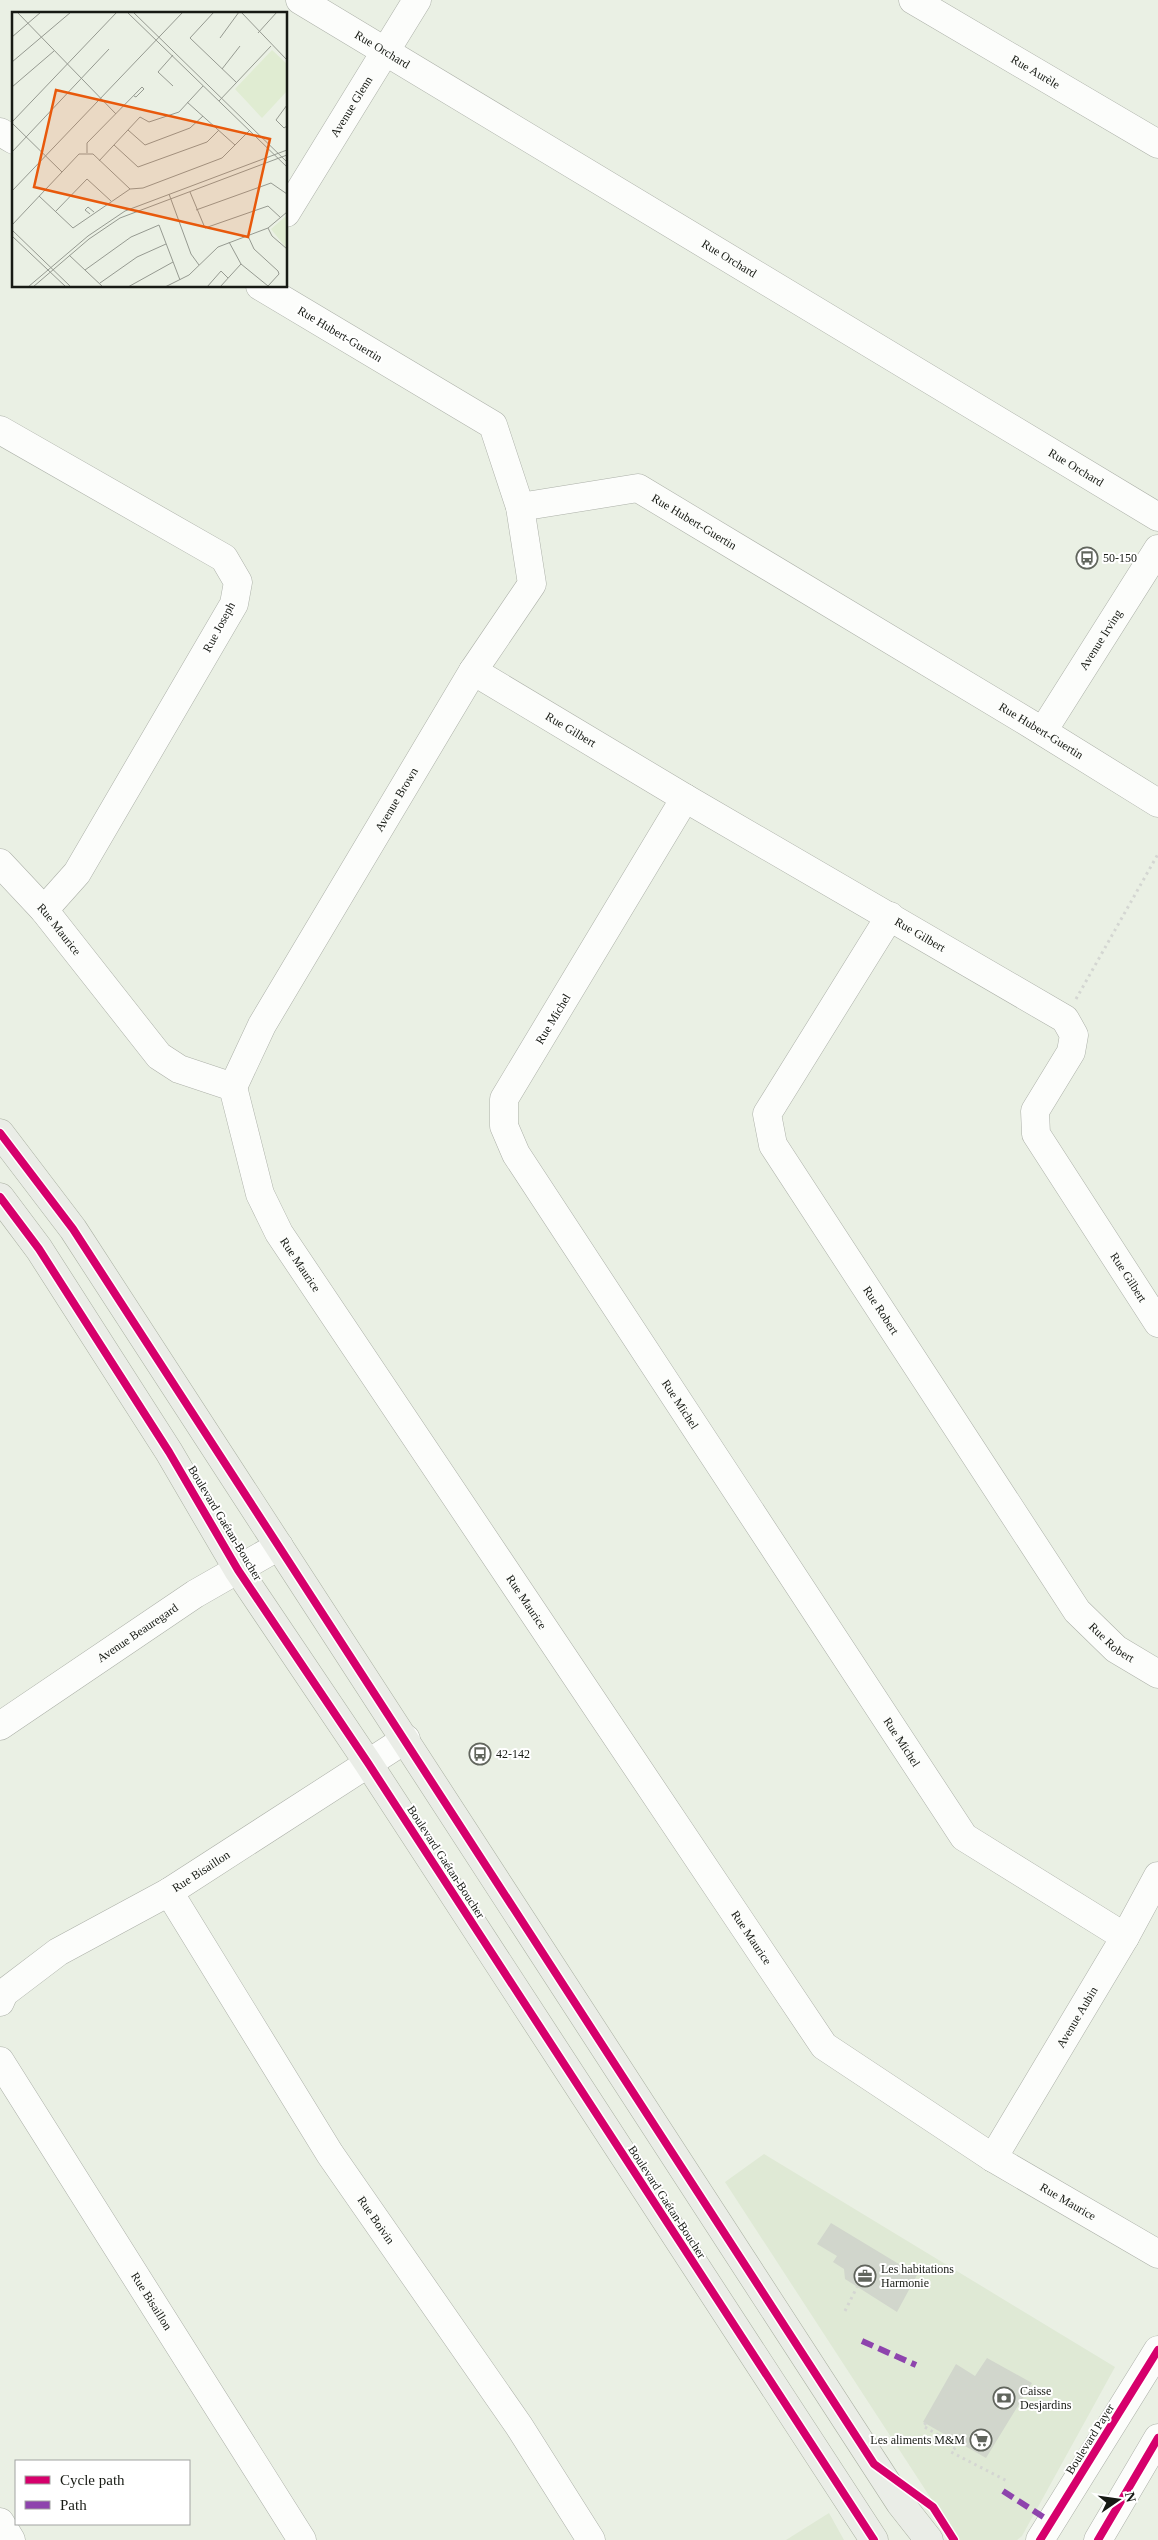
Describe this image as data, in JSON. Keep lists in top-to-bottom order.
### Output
{
  "streets": {
    "main road": ["Boulevard Gaétan-Boucher"],
    "street": [
      "Rue Orchard",
      "Rue Aurèle",
      "Avenue Glenn",
      "Rue Hubert-Guertin",
      "Rue Joseph",
      "Avenue Irving",
      "Rue Gilbert",
      "Avenue Brown",
      "Rue Maurice",
      "Rue Michel",
      "Rue Robert",
      "Avenue Beauregard",
      "Rue Bisaillon",
      "Avenue Aubin",
      "Rue Boivin",
      "Boulevard Payer"
    ]
  },
  "crossings": [
    ["Rue Orchard", "Avenue Glenn"],
    ["Rue Hubert-Guertin", "Avenue Irving"],
    ["Rue Hubert-Guertin", "Avenue Brown"],
    ["Rue Joseph", "Rue Maurice"],
    ["Rue Gilbert", "Avenue Brown"],
    ["Rue Gilbert", "Rue Michel"],
    ["Rue Gilbert", "Rue Robert"],
    ["Avenue Brown", "Rue Maurice"],
    ["Rue Maurice", "Avenue Aubin"],
    ["Rue Michel", "Avenue Aubin"],
    ["Boulevard Gaétan-Boucher", "Avenue Beauregard"],
    ["Boulevard Gaétan-Boucher", "Rue Bisaillon"],
    ["Rue Bisaillon", "Rue Boivin"]
  ],
  "places": {
    "bus stop": ["50-150", "42-142"],
    "office": ["Les habitations Harmonie"],
    "bank": ["Caisse Desjardins"],
    "supermarket": ["Les aliments M&M"]
  },
  "legend": ["Cycle path", "Path"],
  "north": "right"
}
